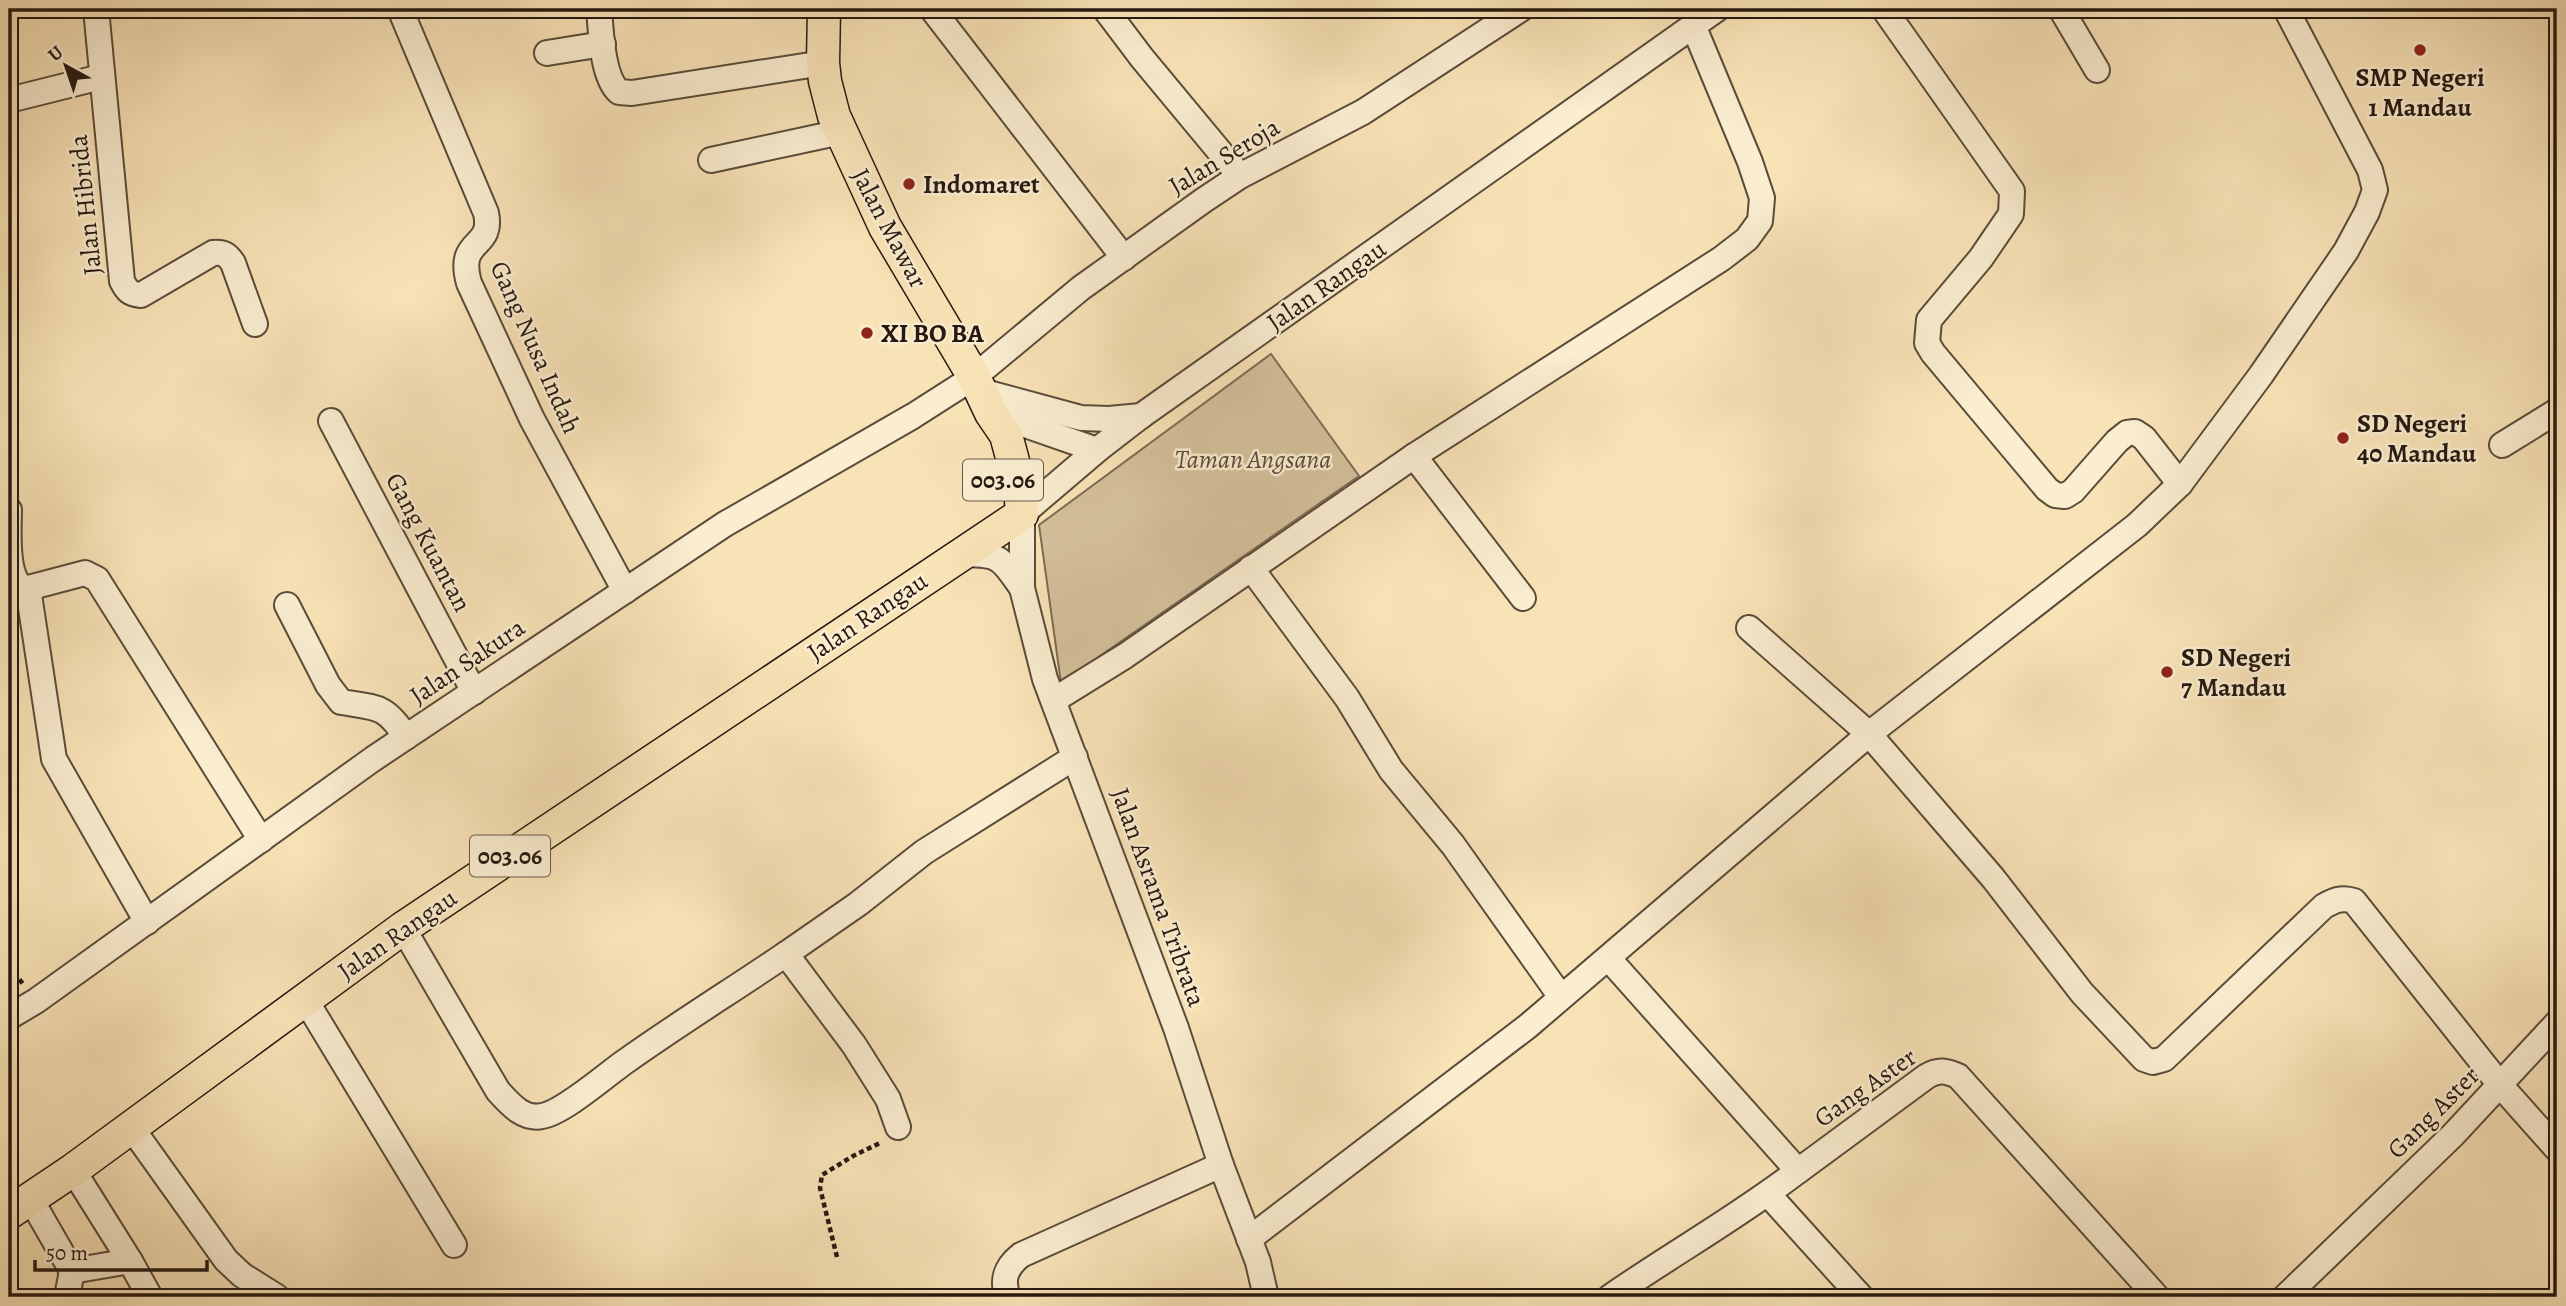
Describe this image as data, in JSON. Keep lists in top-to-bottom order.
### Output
{
  "streets": {
    "main road": ["Jalan Mawar", "Jalan Rangau", "003.06"],
    "street": [
      "Jalan Seroja",
      "Jalan Hibrida",
      "Gang Nusa Indah",
      "Gang Kuantan",
      "Jalan Sakura",
      "Jalan Asrama Tribrata",
      "Gang Aster"
    ]
  },
  "crossings": [
    ["Jalan Seroja", "Jalan Mawar"],
    ["Jalan Seroja", "Jalan Sakura"],
    ["Jalan Mawar", "Jalan Rangau"],
    ["Jalan Mawar", "Jalan Sakura"],
    ["Jalan Mawar", "Jalan Asrama Tribrata"],
    ["Jalan Rangau", "Jalan Asrama Tribrata"],
    ["Gang Nusa Indah", "Jalan Sakura"],
    ["Gang Kuantan", "Jalan Sakura"]
  ],
  "parks": ["Taman Angsana"],
  "places": [
    "SMP Negeri 1 Mandau",
    "Indomaret",
    "XI BO BA",
    "SD Negeri 40 Mandau",
    "SD Negeri 7 Mandau"
  ],
  "scale_bar": "50 m",
  "north": "top left"
}
